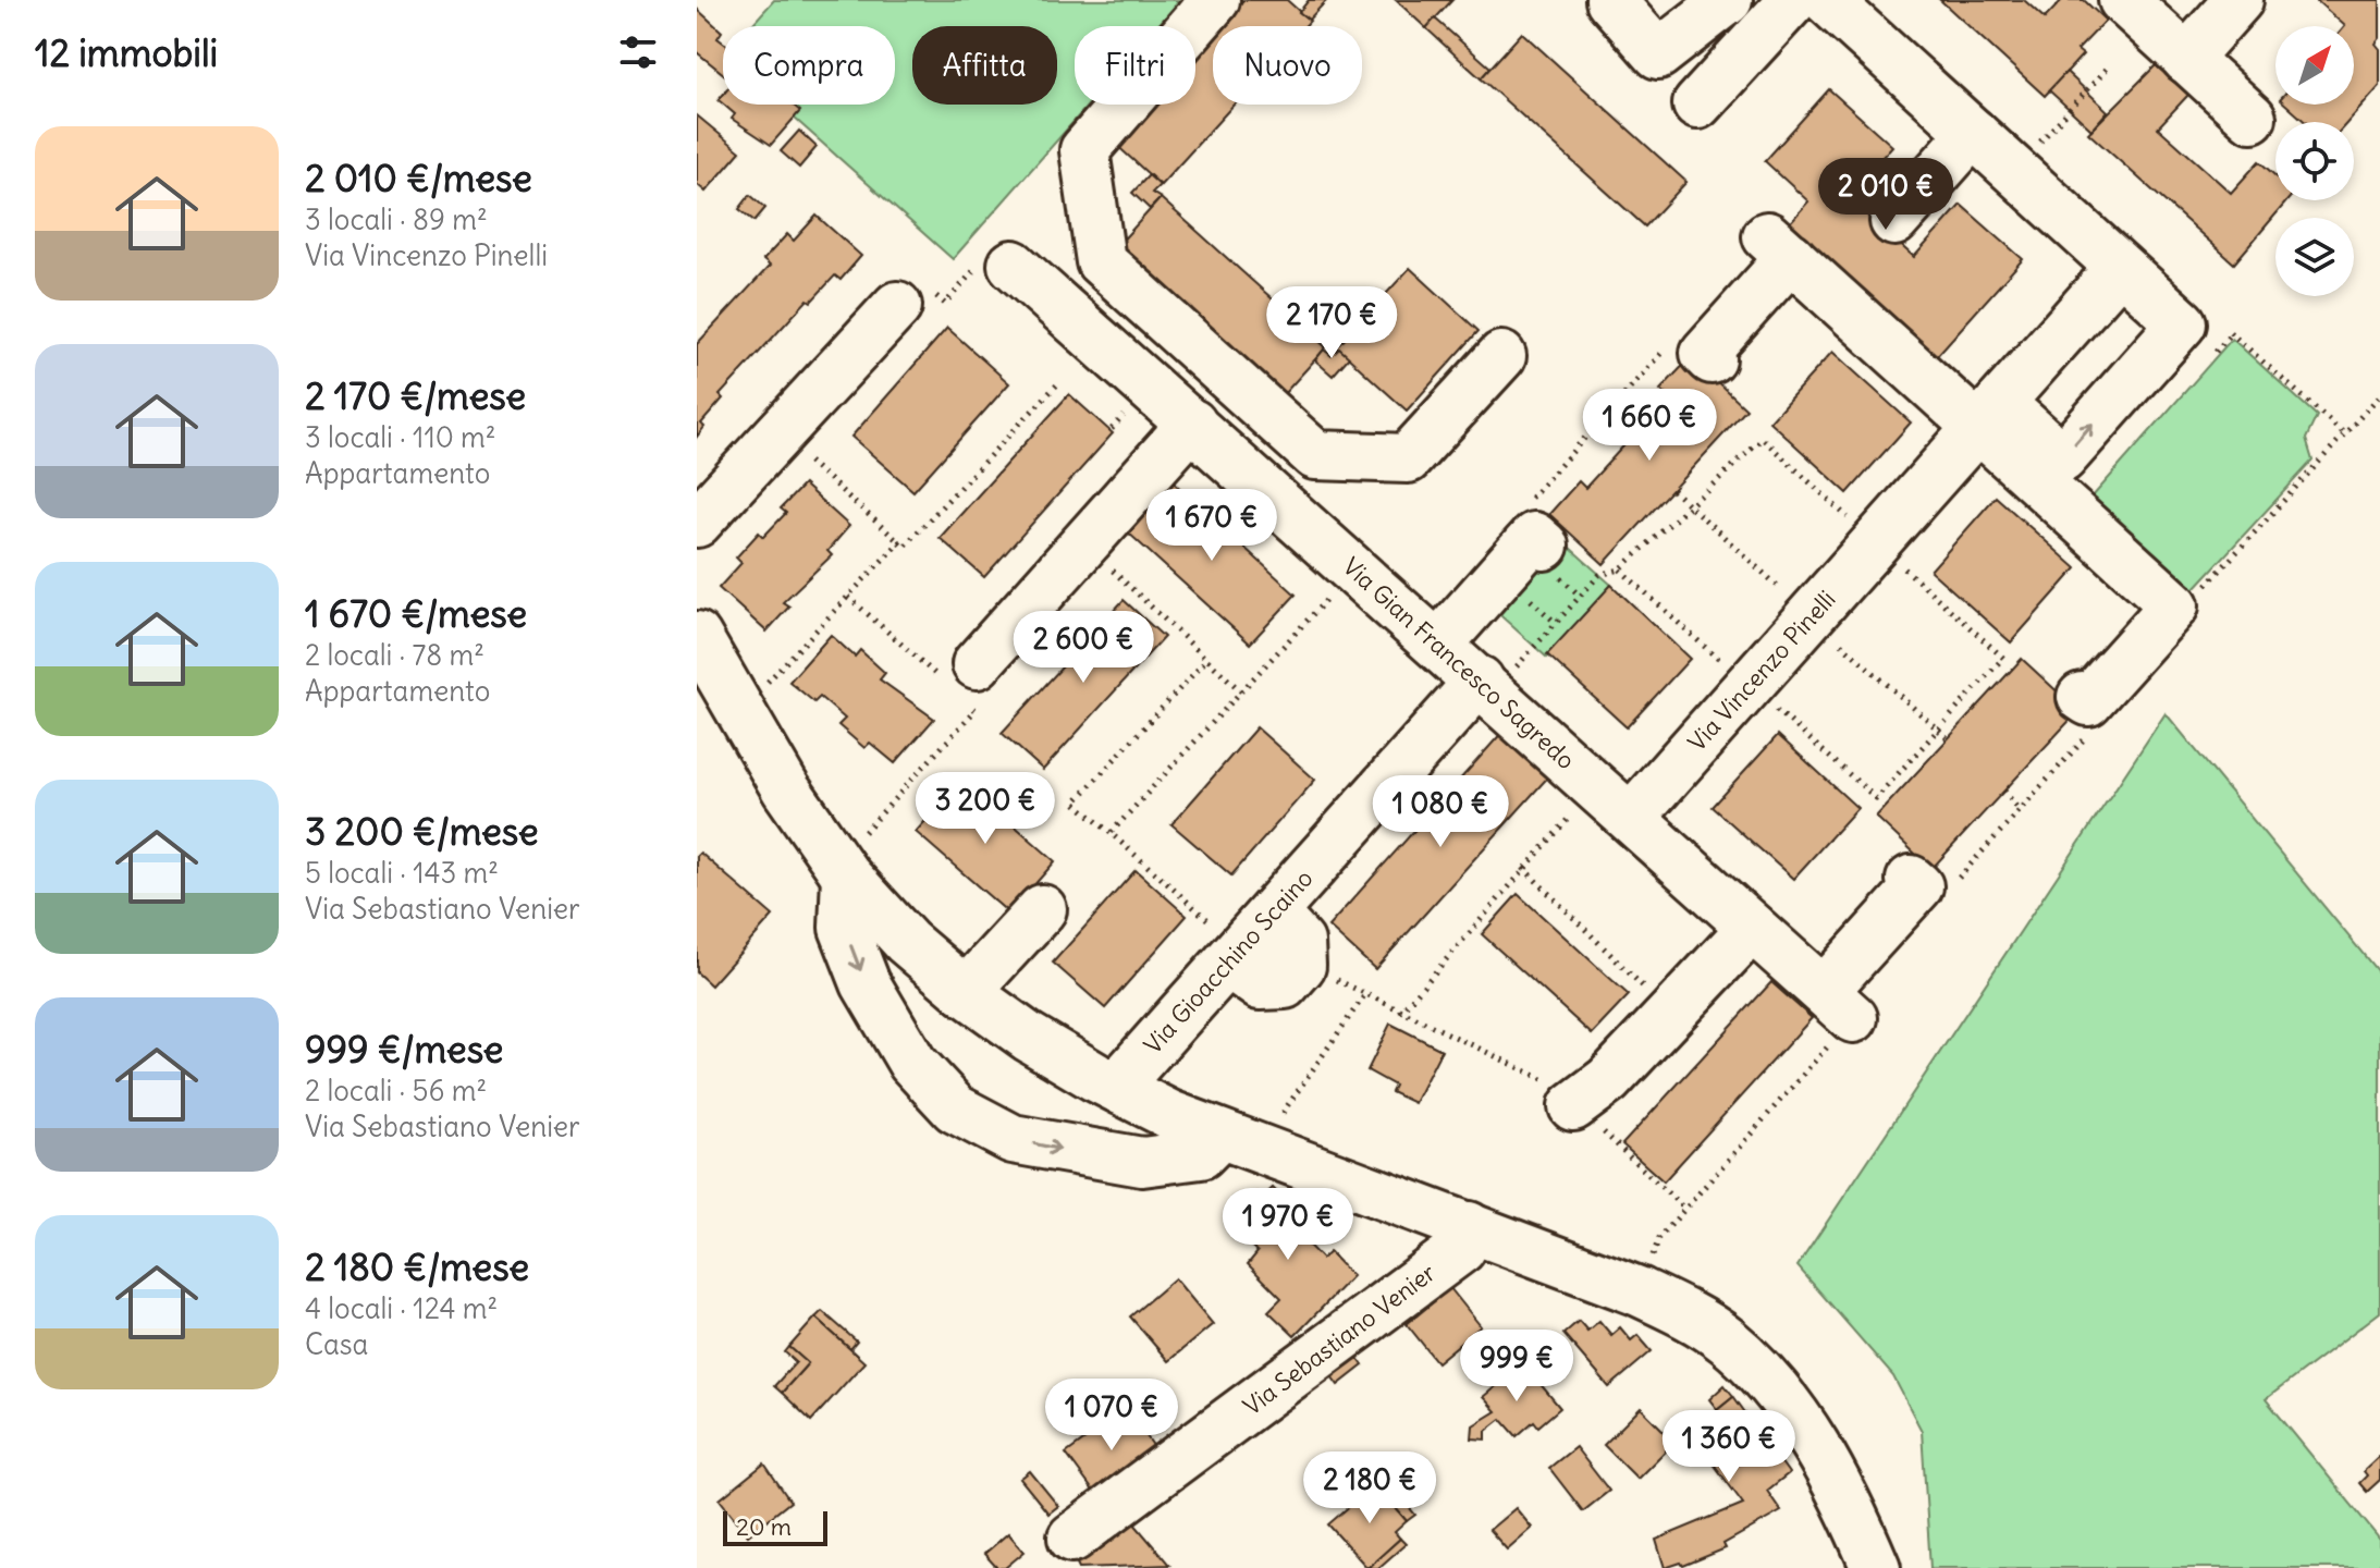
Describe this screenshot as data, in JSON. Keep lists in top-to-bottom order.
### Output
{
  "streets": {
    "street": [
      "Via Gian Francesco Sagredo",
      "Via Vincenzo Pinelli",
      "Via Gioacchino Scaino",
      "Via Sebastiano Venier"
    ]
  },
  "crossings": [
    ["Via Gian Francesco Sagredo", "Via Vincenzo Pinelli"],
    ["Via Gian Francesco Sagredo", "Via Gioacchino Scaino"]
  ],
  "scale_bar": "20 m",
  "north": "top right",
  "page": {
    "heading": "12 immobili",
    "chip": [
      "Compra",
      "Affitta",
      "Filtri",
      "Nuovo"
    ],
    "list": [
      {
        "name": "2 010 €/mese",
        "note": "3 locali · 89 m² · Via Vincenzo Pinelli"
      },
      {
        "name": "2 170 €/mese",
        "note": "3 locali · 110 m² · Appartamento"
      },
      {
        "name": "1 670 €/mese",
        "note": "2 locali · 78 m² · Appartamento"
      },
      {
        "name": "3 200 €/mese",
        "note": "5 locali · 143 m² · Via Sebastiano Venier"
      },
      {
        "name": "999 €/mese",
        "note": "2 locali · 56 m² · Via Sebastiano Venier"
      },
      {
        "name": "2 180 €/mese",
        "note": "4 locali · 124 m² · Casa"
      }
    ],
    "price": [
      "2 010 €",
      "2 170 €",
      "1 660 €",
      "1 670 €",
      "2 600 €",
      "3 200 €",
      "1 080 €",
      "1 970 €",
      "999 €",
      "1 070 €",
      "1 360 €",
      "2 180 €"
    ],
    "scale": "20 m"
  }
}
